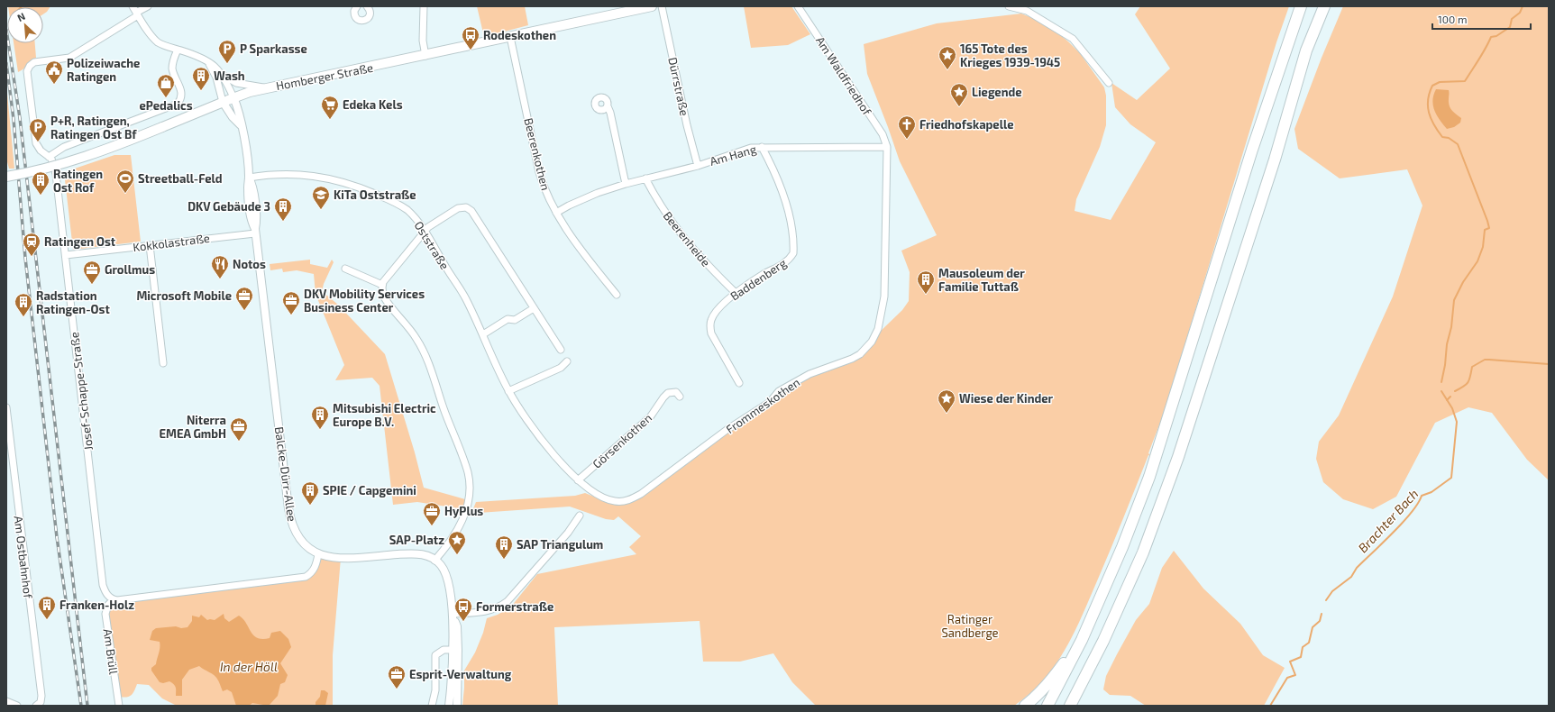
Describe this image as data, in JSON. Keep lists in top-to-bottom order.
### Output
{
  "streets": {
    "main road": ["Homberger Straße"],
    "street": [
      "Am Waldfriedhof",
      "Dürrstraße",
      "Beerenkothen",
      "Am Hang",
      "Beerenheide",
      "Kokkolastraße",
      "Oststraße",
      "Baddenberg",
      "Josef-Schappe-Straße",
      "Frommeskothen",
      "Görsenkothen",
      "Balcke-Dürr-Allee",
      "Am Ostbahnhof",
      "Am Brüll"
    ]
  },
  "crossings": [
    ["Am Waldfriedhof", "Am Hang"],
    ["Am Waldfriedhof", "Frommeskothen"],
    ["Homberger Straße", "Beerenkothen"],
    ["Homberger Straße", "Balcke-Dürr-Allee"],
    ["Dürrstraße", "Am Hang"],
    ["Beerenkothen", "Am Hang"],
    ["Am Hang", "Beerenheide"],
    ["Am Hang", "Baddenberg"],
    ["Am Hang", "Frommeskothen"],
    ["Beerenheide", "Baddenberg"],
    ["Kokkolastraße", "Josef-Schappe-Straße"],
    ["Kokkolastraße", "Balcke-Dürr-Allee"],
    ["Oststraße", "Frommeskothen"],
    ["Oststraße", "Görsenkothen"],
    ["Oststraße", "Balcke-Dürr-Allee"],
    ["Josef-Schappe-Straße", "Am Brüll"]
  ],
  "water": ["Brachter Bach", "In der Höll"],
  "parks": ["Ratinger Sandberge"],
  "places": {
    "bus stop": ["Rodeskothen", "Formerstraße"],
    "parking": ["P Sparkasse", "P+R, Ratingen, Ratingen Ost Bf"],
    "place": [
      "165 Tote des Krieges 1939-1945",
      "Liegende",
      "Wiese der Kinder",
      "SAP-Platz"
    ],
    "public building": ["Polizeiwache Ratingen"],
    "building": [
      "Wash",
      "Ratingen Ost Rof",
      "DKV Gebäude 3",
      "Mausoleum der Familie Tuttaß",
      "Radstation Ratingen-Ost",
      "Mitsubishi Electric Europe B.V.",
      "SPIE / Capgemini",
      "SAP Triangulum",
      "Franken-Holz"
    ],
    "shop": ["ePedalics"],
    "supermarket": ["Edeka Kels"],
    "church": ["Friedhofskapelle"],
    "sports": ["Streetball-Feld"],
    "school or university": ["KiTa Oststraße"],
    "station": ["Ratingen Ost"],
    "restaurant": ["Notos"],
    "office": [
      "Grollmus",
      "Microsoft Mobile",
      "DKV Mobility Services Business Center",
      "Niterra EMEA GmbH",
      "HyPlus",
      "Esprit-Verwaltung"
    ]
  },
  "scale_bar": "100 m",
  "north": "top left"
}
